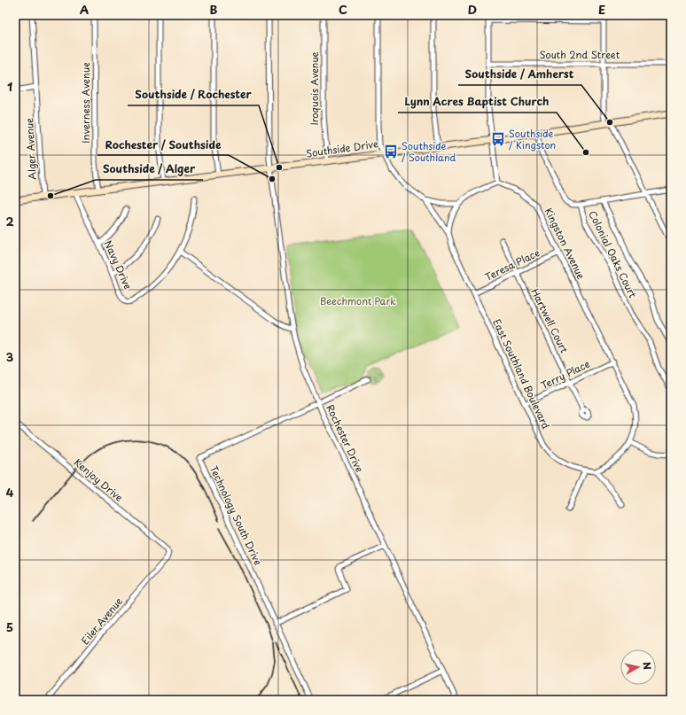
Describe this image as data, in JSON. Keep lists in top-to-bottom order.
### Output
{
  "streets": {
    "main road": ["Southside Drive"],
    "street": [
      "South 2nd Street",
      "Iroquois Avenue",
      "Inverness Avenue",
      "Alger Avenue",
      "Kingston Avenue",
      "Colonial Oaks Court",
      "Navy Drive",
      "Teresa Place",
      "Hartwell Court",
      "East Southland Boulevard",
      "Terry Place",
      "Rochester Drive",
      "Kenjoy Drive",
      "Technology South Drive",
      "Eiler Avenue"
    ]
  },
  "crossings": [
    ["Iroquois Avenue", "Southside Drive"],
    ["Inverness Avenue", "Southside Drive"],
    ["Alger Avenue", "Southside Drive"],
    ["Southside Drive", "Colonial Oaks Court"],
    ["Southside Drive", "Navy Drive"],
    ["Southside Drive", "Rochester Drive"],
    ["Kingston Avenue", "Teresa Place"],
    ["Kingston Avenue", "Hartwell Court"],
    ["Kingston Avenue", "East Southland Boulevard"],
    ["Kingston Avenue", "Terry Place"],
    ["Teresa Place", "Hartwell Court"],
    ["Teresa Place", "East Southland Boulevard"],
    ["Hartwell Court", "East Southland Boulevard"],
    ["Hartwell Court", "Terry Place"],
    ["East Southland Boulevard", "Terry Place"],
    ["Rochester Drive", "Technology South Drive"],
    ["Kenjoy Drive", "Eiler Avenue"]
  ],
  "parks": ["Beechmont Park"],
  "places": {
    "other": [
      "Southside / Amherst",
      "Lynn Acres Baptist Church",
      "Southside / Rochester",
      "Rochester / Southside",
      "Southside / Alger"
    ],
    "bus stop": ["Southside / Kingston", "Southside / Southland"]
  },
  "north": "right",
  "grid": {
    "columns": [
      "A",
      "B",
      "C",
      "D",
      "E"
    ],
    "rows": [
      "1",
      "2",
      "3",
      "4",
      "5"
    ]
  }
}
